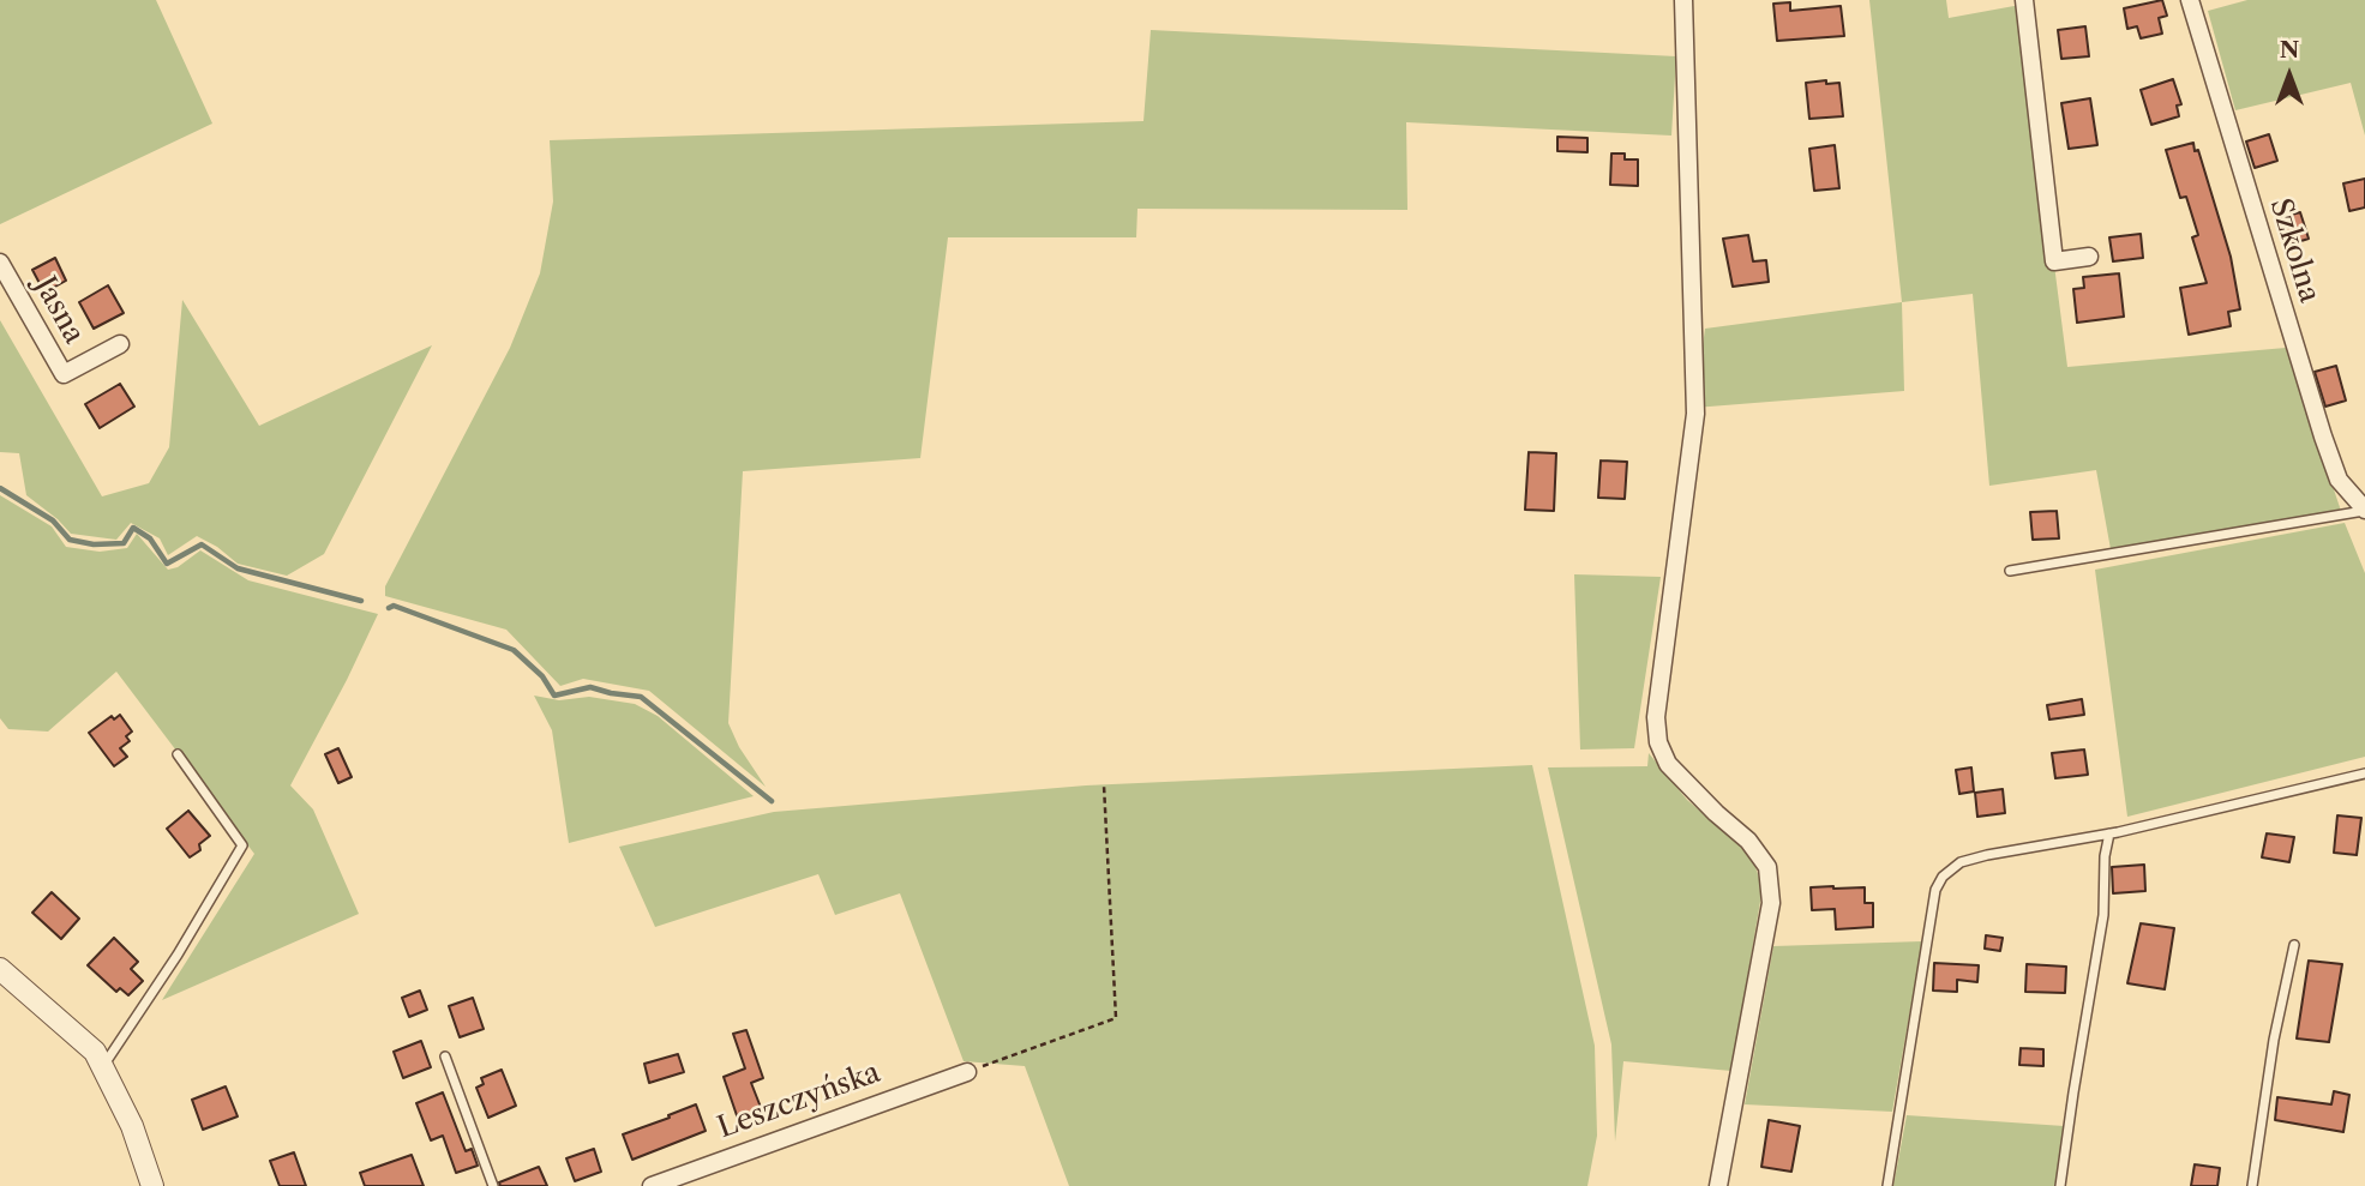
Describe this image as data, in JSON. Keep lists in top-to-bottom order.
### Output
{
  "streets": {
    "street": ["Szkolna", "Jasna", "Leszczyńska"]
  },
  "north": "top"
}
